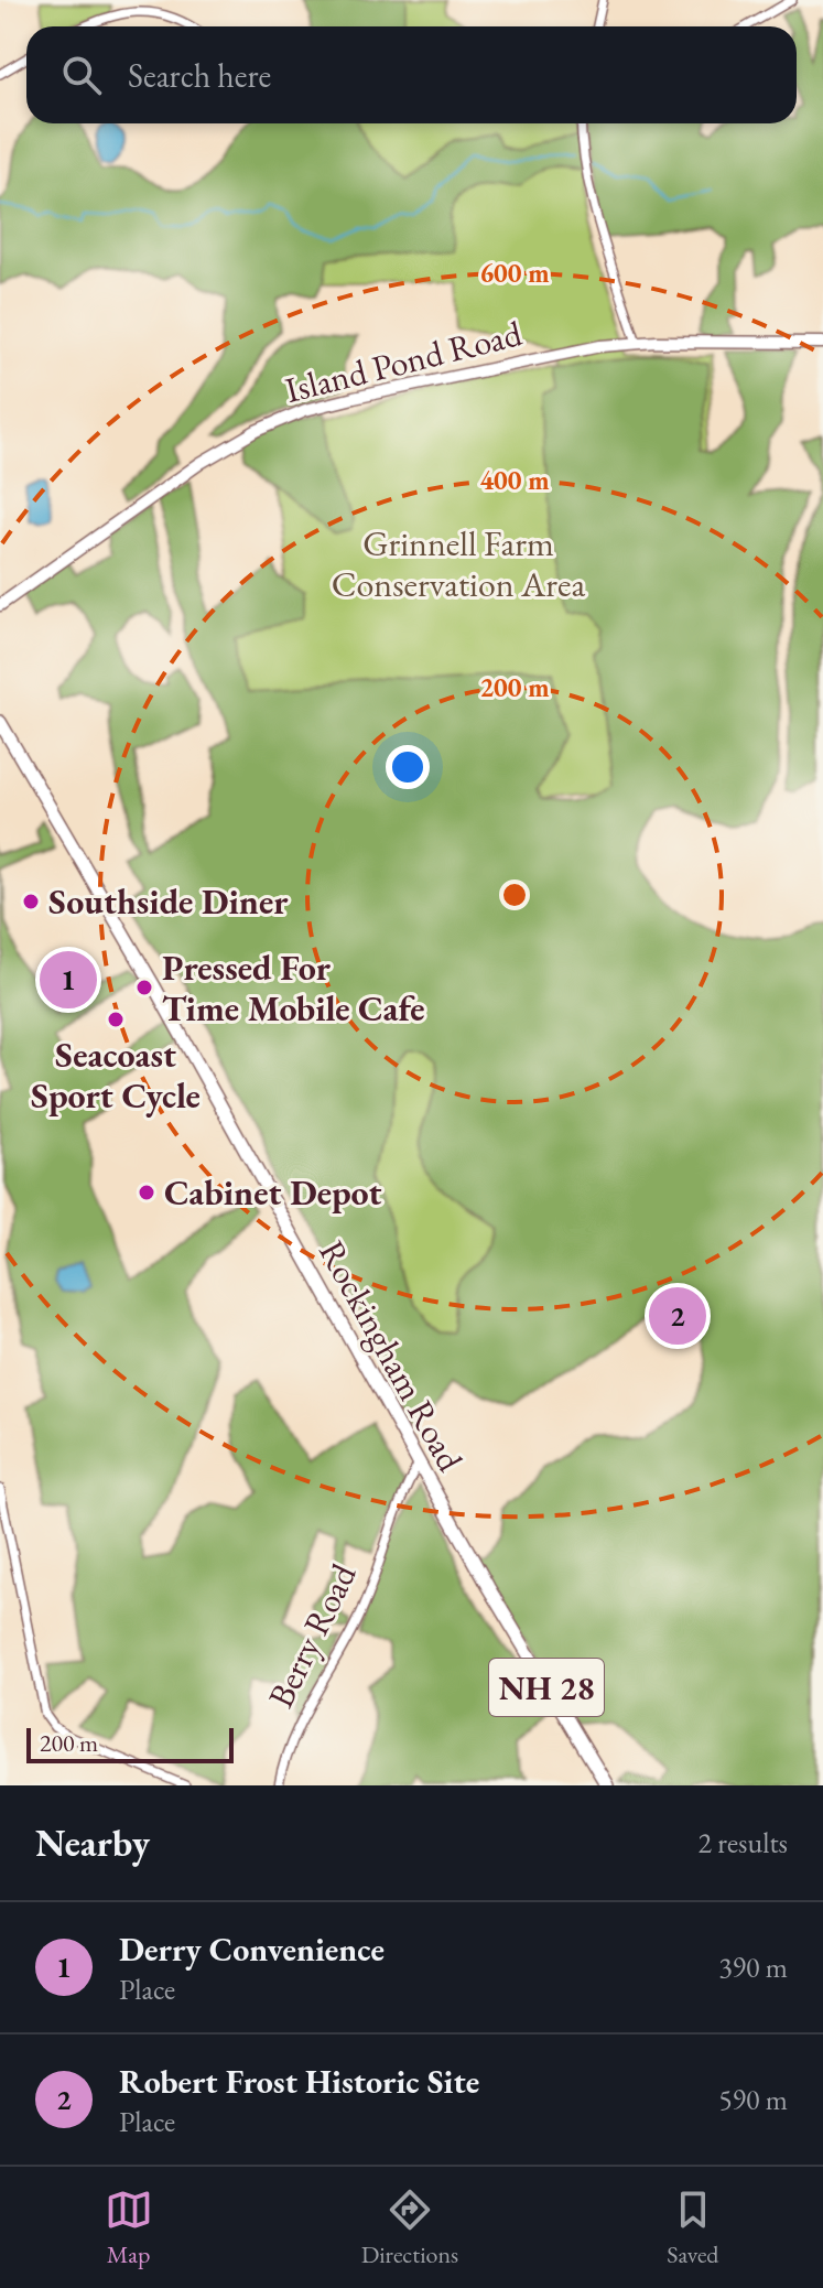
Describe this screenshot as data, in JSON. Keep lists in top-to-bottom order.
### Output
{
  "streets": {
    "main road": ["Rockingham Road", "NH 28"],
    "street": ["Island Pond Road", "Berry Road"]
  },
  "crossings": [
    ["Rockingham Road", "Berry Road"],
    ["Rockingham Road", "NH 28"]
  ],
  "parks": ["Grinnell Farm Conservation Area"],
  "places": [
    "Southside Diner",
    "Pressed For Time Mobile Cafe",
    "Seacoast Sport Cycle",
    "Cabinet Depot"
  ],
  "scale_bar": "200 m",
  "page": {
    "search": "Search here",
    "pins": ["1", "2"],
    "scale": "200 m",
    "heading": ["Nearby", "2 results"],
    "list": [
      {
        "mark": "1",
        "name": "Derry Convenience",
        "note": "Place",
        "value": "390 m"
      },
      {
        "mark": "2",
        "name": "Robert Frost Historic Site",
        "note": "Place",
        "value": "590 m"
      }
    ],
    "nav": ["Map", "Directions", "Saved"]
  },
  "rings": ["600 m", "400 m", "200 m"]
}
